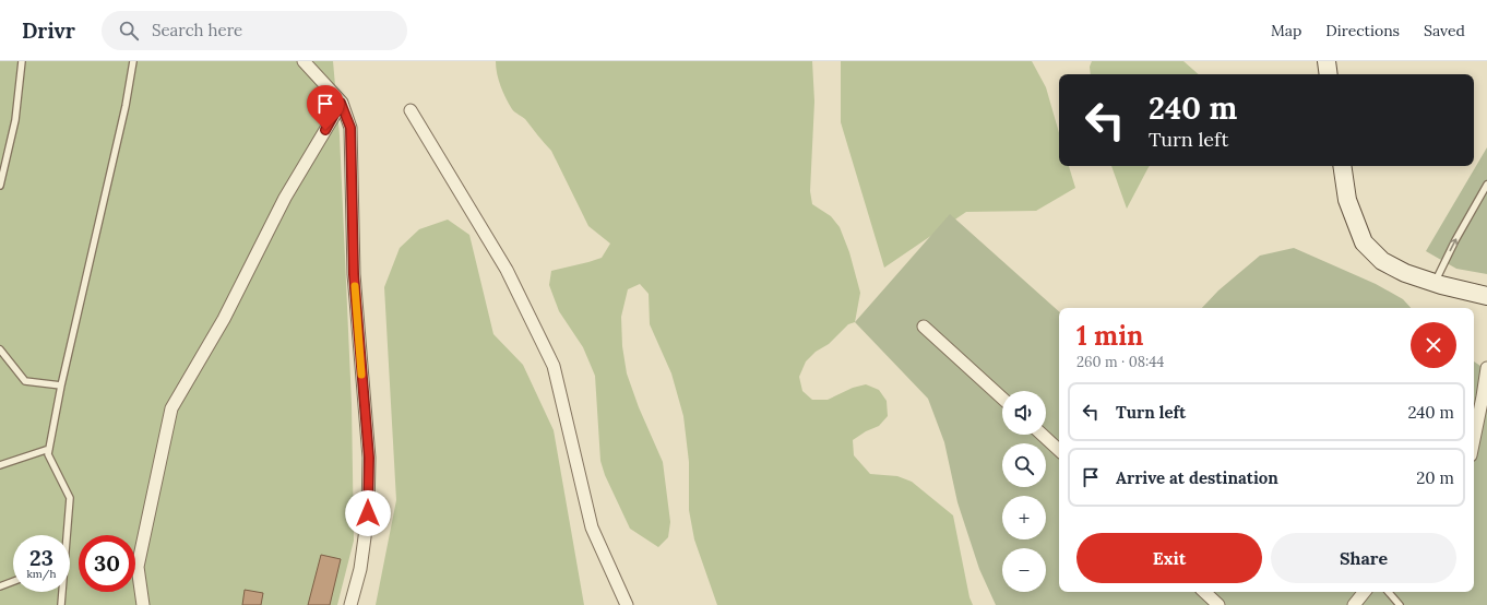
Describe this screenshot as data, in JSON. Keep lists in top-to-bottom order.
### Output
{
  "page": {
    "header": "Drivr",
    "search": "Search here",
    "nav": ["Map", "Directions", "Saved"],
    "turn": ["240 m", "Turn left"],
    "heading": ["1 min", "260 m · 08:44"],
    "list": [
      {
        "name": "Turn left",
        "value": "240 m"
      },
      {
        "name": "Arrive at destination",
        "value": "20 m"
      }
    ],
    "map_buttons": ["+", "−"],
    "buttons": ["Exit", "Share"],
    "speed": "23 km/h",
    "limit": "30"
  }
}
